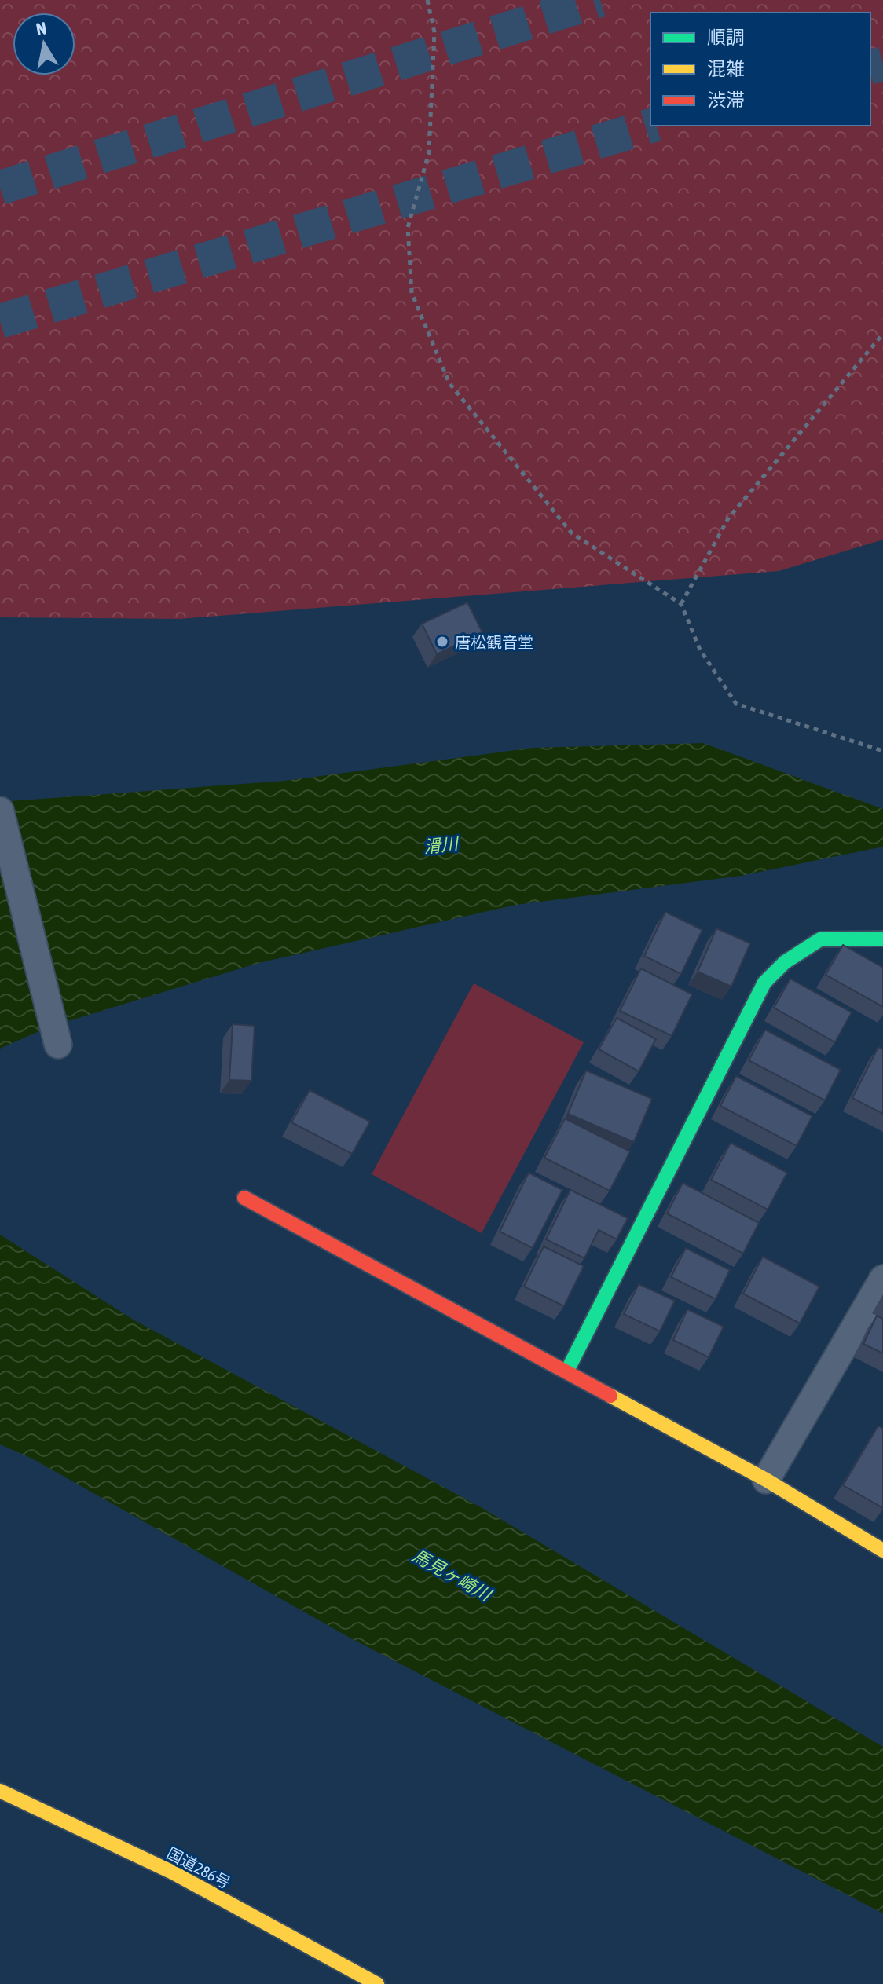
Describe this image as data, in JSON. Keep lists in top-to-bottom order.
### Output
{
  "streets": {
    "main road": ["国道286号"]
  },
  "water": ["滑川", "馬見ヶ崎川"],
  "places": ["唐松観音堂"],
  "legend": ["順調", "混雑", "渋滞"],
  "north": "top"
}
